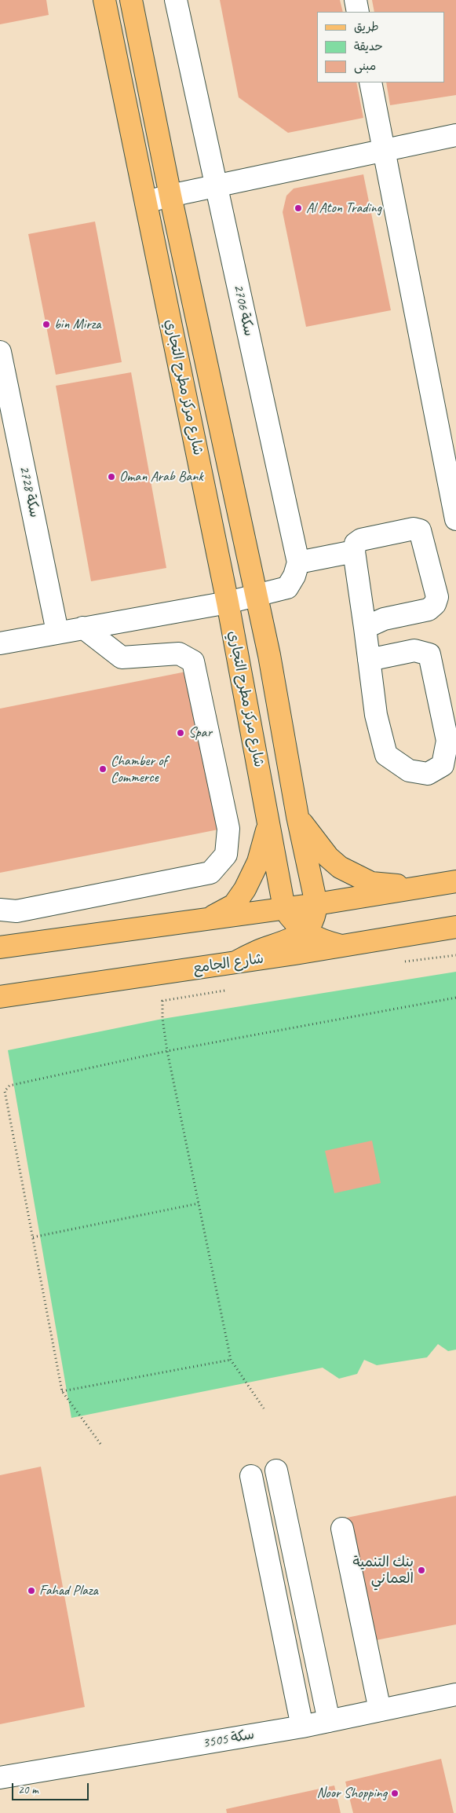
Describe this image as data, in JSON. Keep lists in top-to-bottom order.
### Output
{
  "streets": {
    "main road": ["شارع مركز مطرح التجاري", "شارع الجامع"],
    "street": ["سكة 2706", "سكة 2728", "سكة 3505"]
  },
  "crossings": [
    ["شارع مركز مطرح التجاري", "شارع الجامع"]
  ],
  "places": [
    "Al Aton Trading",
    "bin Mirza",
    "Oman Arab Bank",
    "Spar",
    "Chamber of Commerce",
    "بنك التنمية العماني",
    "Fahad Plaza",
    "Noor Shopping"
  ],
  "legend": ["طريق", "حديقة", "مبنى"],
  "scale_bar": "20 m"
}
